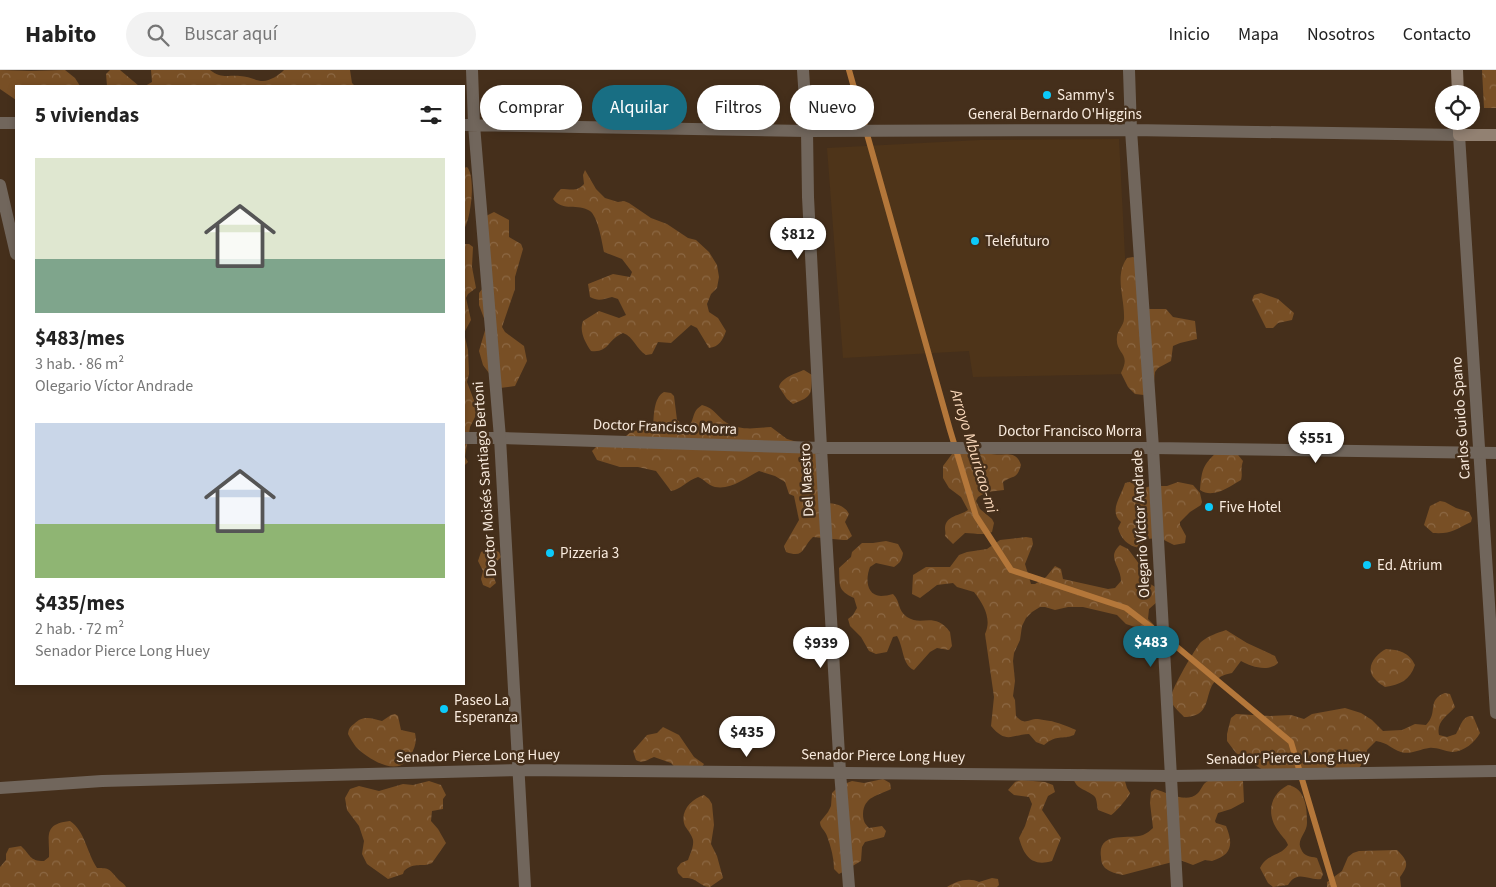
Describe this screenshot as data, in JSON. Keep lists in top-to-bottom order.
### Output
{
  "streets": {
    "main road": ["General Bernardo O'Higgins", "Carlos Guido Spano"],
    "street": [
      "Doctor Francisco Morra",
      "Doctor Moisés Santiago Bertoni",
      "Del Maestro",
      "Olegario Víctor Andrade",
      "Senador Pierce Long Huey"
    ]
  },
  "crossings": [
    ["General Bernardo O'Higgins", "Carlos Guido Spano"],
    ["General Bernardo O'Higgins", "Doctor Moisés Santiago Bertoni"],
    ["General Bernardo O'Higgins", "Del Maestro"],
    ["General Bernardo O'Higgins", "Olegario Víctor Andrade"],
    ["Carlos Guido Spano", "Doctor Francisco Morra"],
    ["Doctor Francisco Morra", "Doctor Moisés Santiago Bertoni"],
    ["Doctor Francisco Morra", "Del Maestro"],
    ["Doctor Francisco Morra", "Olegario Víctor Andrade"],
    ["Doctor Moisés Santiago Bertoni", "Senador Pierce Long Huey"],
    ["Del Maestro", "Senador Pierce Long Huey"],
    ["Olegario Víctor Andrade", "Senador Pierce Long Huey"]
  ],
  "water": ["Arroyo Mburicao-mi"],
  "places": [
    "Sammy's",
    "Telefuturo",
    "Five Hotel",
    "Pizzeria 3",
    "Ed. Atrium",
    "Paseo La Esperanza"
  ],
  "page": {
    "header": "Habito",
    "search": "Buscar aquí",
    "nav": [
      "Inicio",
      "Mapa",
      "Nosotros",
      "Contacto"
    ],
    "chip": [
      "Comprar",
      "Alquilar",
      "Filtros",
      "Nuevo"
    ],
    "heading": "5 viviendas",
    "list": [
      {
        "name": "$483/mes",
        "note": "3 hab. · 86 m² · Olegario Víctor Andrade"
      },
      {
        "name": "$435/mes",
        "note": "2 hab. · 72 m² · Senador Pierce Long Huey"
      }
    ],
    "price": [
      "$812",
      "$551",
      "$483",
      "$939",
      "$435"
    ]
  }
}
